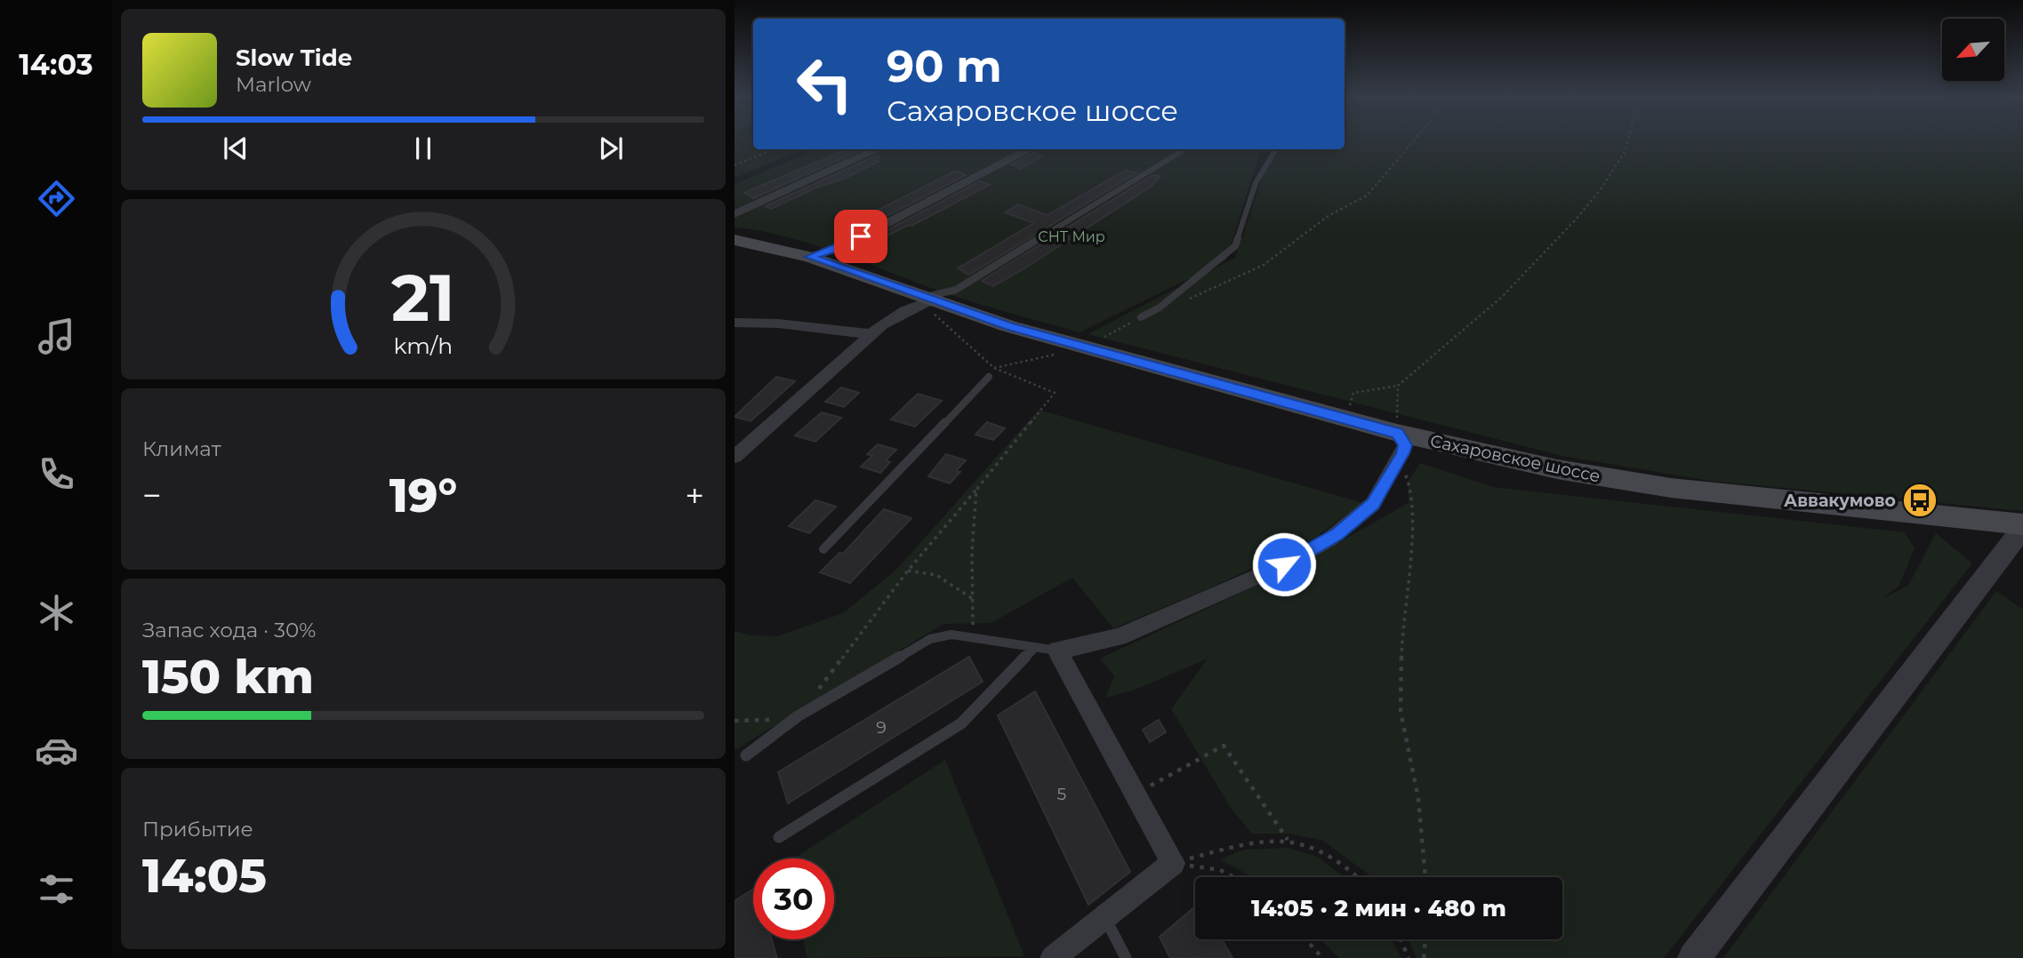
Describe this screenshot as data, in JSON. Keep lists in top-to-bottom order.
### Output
{
  "streets": {
    "main road": ["Сахаровское шоссе"]
  },
  "parks": ["СНТ Мир"],
  "places": {
    "bus stop": ["Аввакумово"]
  },
  "house_numbers": ["9", "5"],
  "north": "bottom left",
  "page": {
    "tabs": "14:03",
    "turn": ["90 m", "Сахаровское шоссе"],
    "song": ["Slow Tide", "Marlow"],
    "tile": [
      "Климат",
      ["Запас хода · 30%", "150 km"],
      ["Прибытие", "14:05"]
    ],
    "heat": ["−", "19°", "+"],
    "limit": "30",
    "trip": "14:05 · 2 мин · 480 m",
    "gauge": ["21", "km/h"]
  }
}
